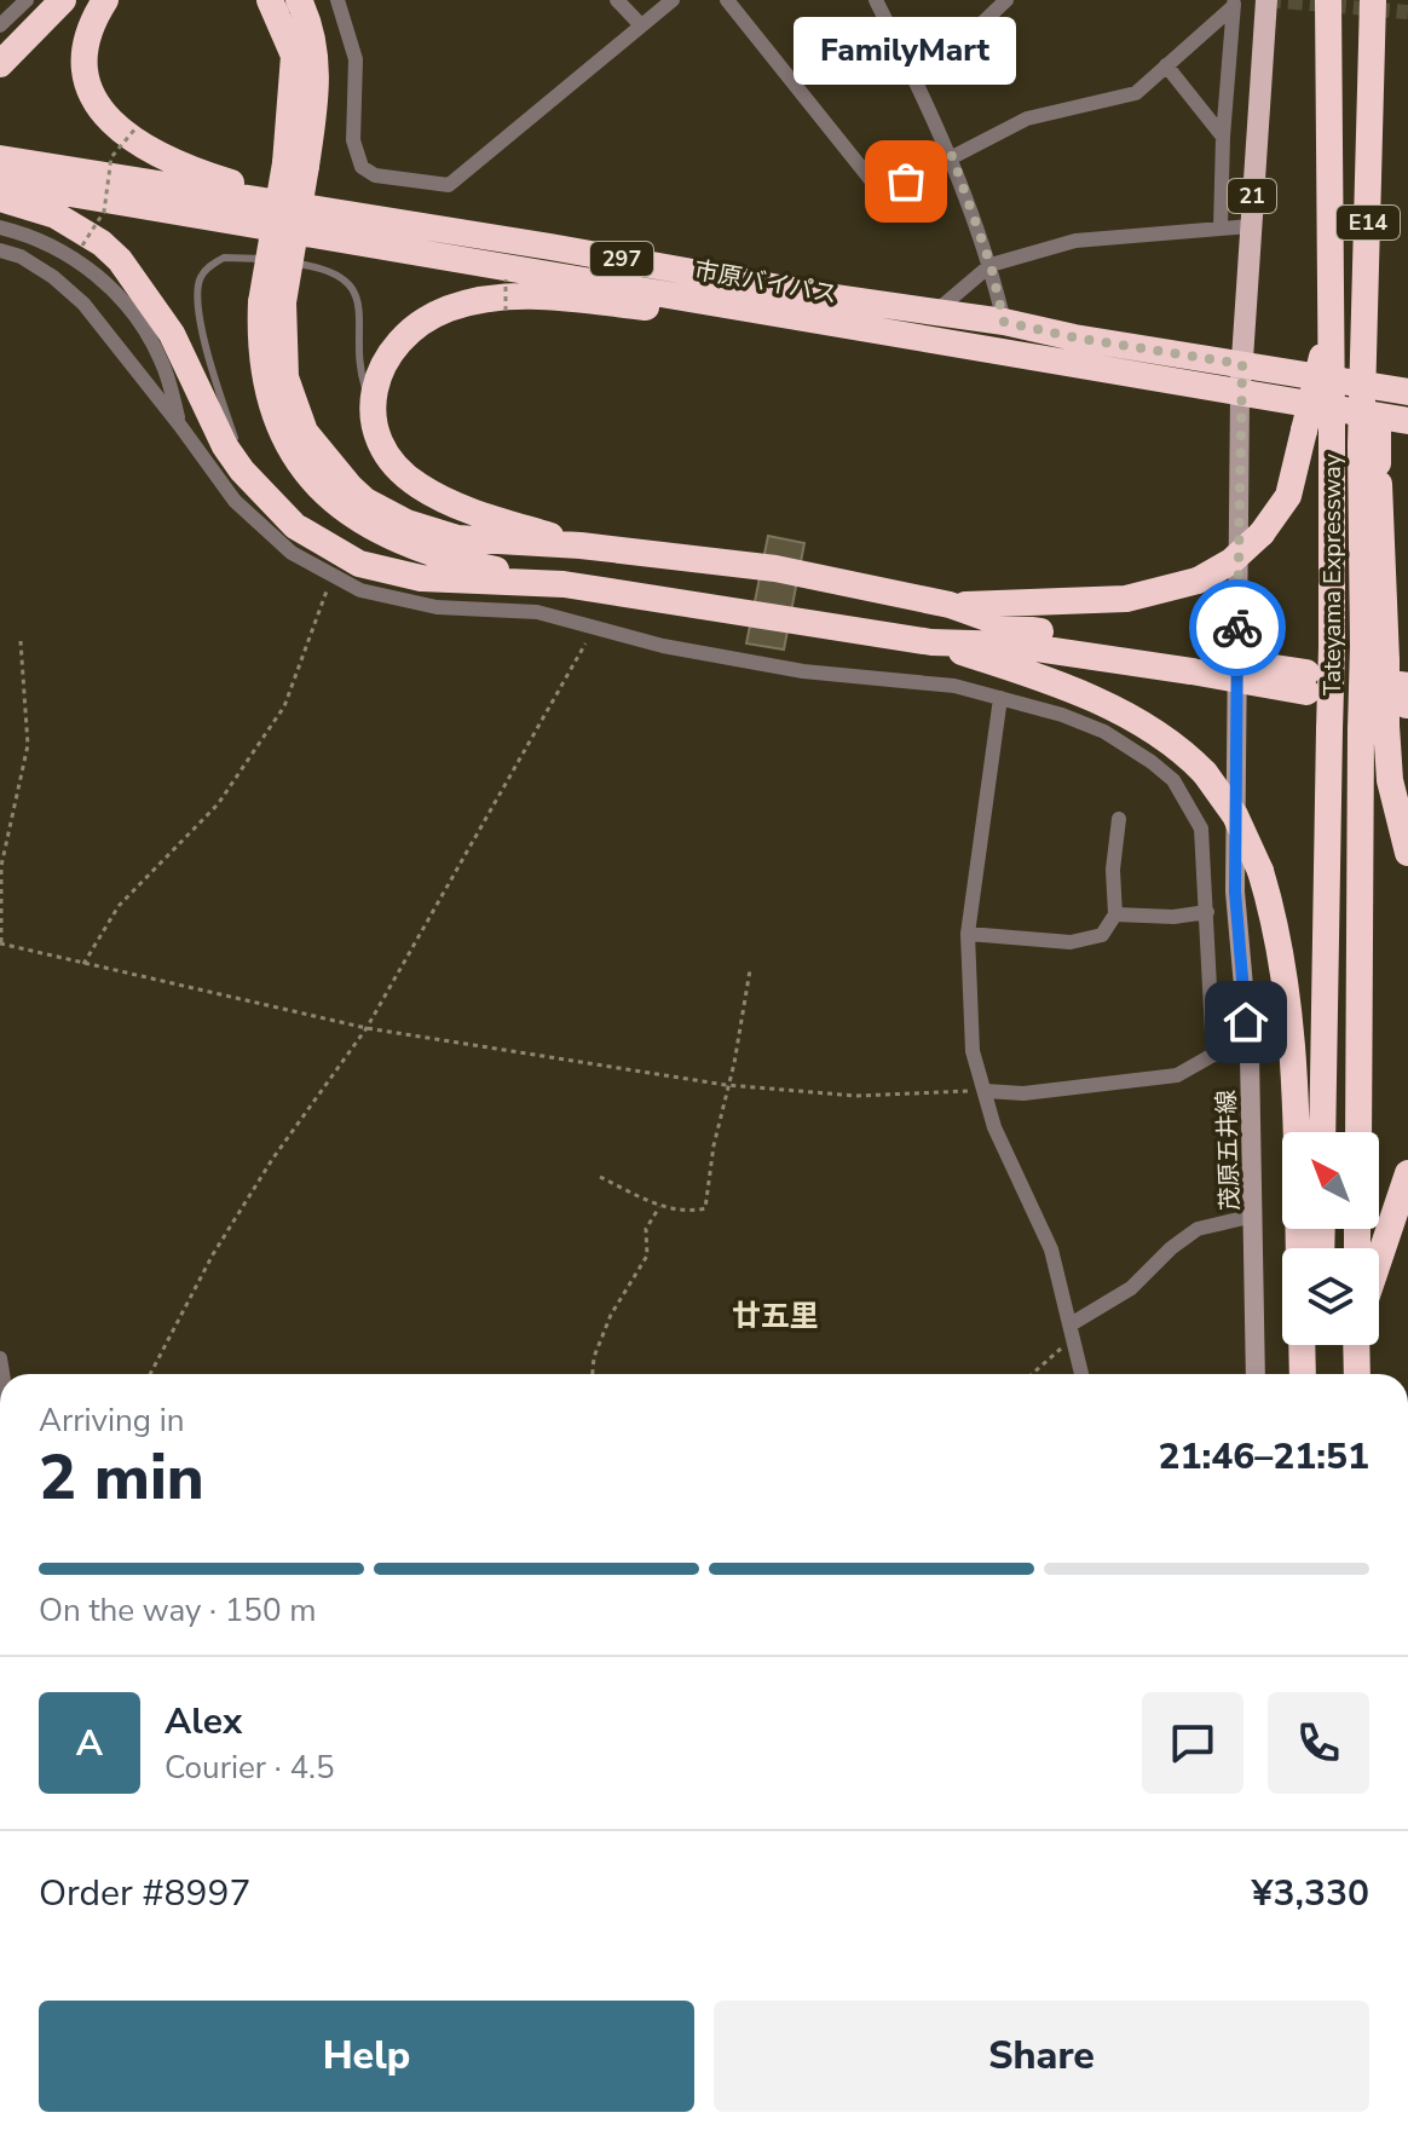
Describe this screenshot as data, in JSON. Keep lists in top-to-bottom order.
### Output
{
  "streets": {
    "highway": [
      "E14",
      "297",
      "市原バイパス",
      "Tateyama Expressway"
    ],
    "main road": ["21", "茂原五井線"]
  },
  "crossings": [
    ["21", "市原バイパス"],
    ["21", "茂原五井線"],
    ["市原バイパス", "茂原五井線"]
  ],
  "districts": ["廿五里"],
  "places": ["FamilyMart"],
  "north": "top left",
  "page": {
    "bubble": "FamilyMart",
    "heading": ["2 min", "Arriving in", "21:46–21:51"],
    "panel": [
      "Alex",
      "Courier · 4.5",
      "Order #8997",
      "¥3,330"
    ],
    "bar": "On the way · 150 m",
    "round": "A",
    "buttons": ["Help", "Share"]
  }
}
